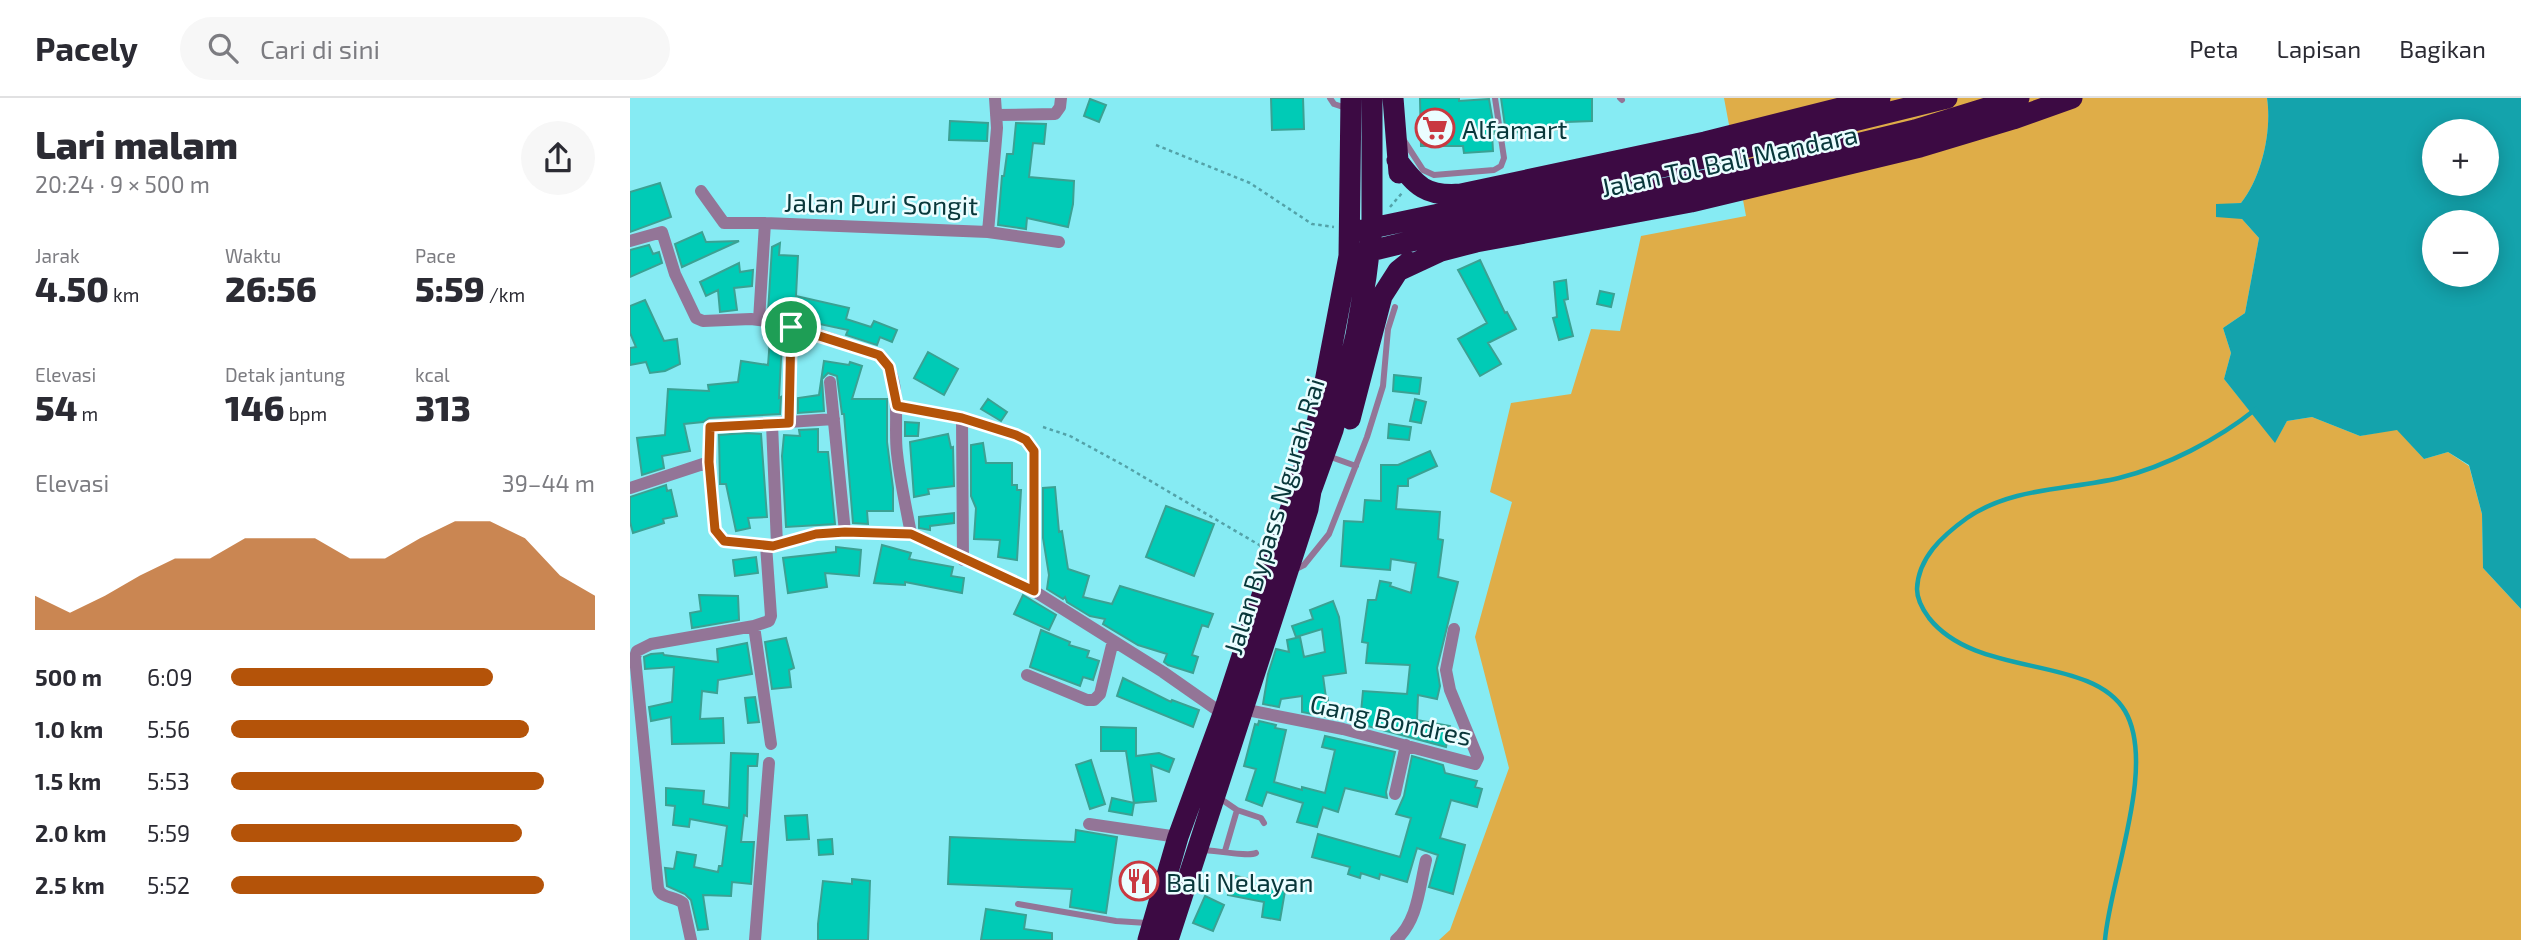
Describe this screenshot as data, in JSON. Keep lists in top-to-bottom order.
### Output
{
  "streets": {
    "highway": ["Jalan Tol Bali Mandara", "Jalan Bypass Ngurah Rai"],
    "street": ["Jalan Puri Songit", "Gang Bondres"]
  },
  "crossings": [
    ["Jalan Tol Bali Mandara", "Jalan Bypass Ngurah Rai"],
    ["Jalan Bypass Ngurah Rai", "Gang Bondres"]
  ],
  "places": {
    "supermarket": ["Alfamart"],
    "restaurant": ["Bali Nelayan"]
  },
  "page": {
    "header": "Pacely",
    "search": "Cari di sini",
    "nav": ["Peta", "Lapisan", "Bagikan"],
    "heading": ["Lari malam", "20:24 · 9 × 500 m"],
    "map_buttons": ["+", "−"],
    "stats": [
      ["Jarak", "4.50 km"],
      ["Waktu", "26:56"],
      ["Pace", "5:59 /km"],
      ["Elevasi", "54 m"],
      ["Detak jantung", "146 bpm"],
      ["kcal", "313"]
    ],
    "chart": ["Elevasi", "39–44 m"],
    "list": [
      {
        "name": "500 m",
        "note": "6:09"
      },
      {
        "name": "1.0 km",
        "note": "5:56"
      },
      {
        "name": "1.5 km",
        "note": "5:53"
      },
      {
        "name": "2.0 km",
        "note": "5:59"
      },
      {
        "name": "2.5 km",
        "note": "5:52"
      }
    ]
  }
}
